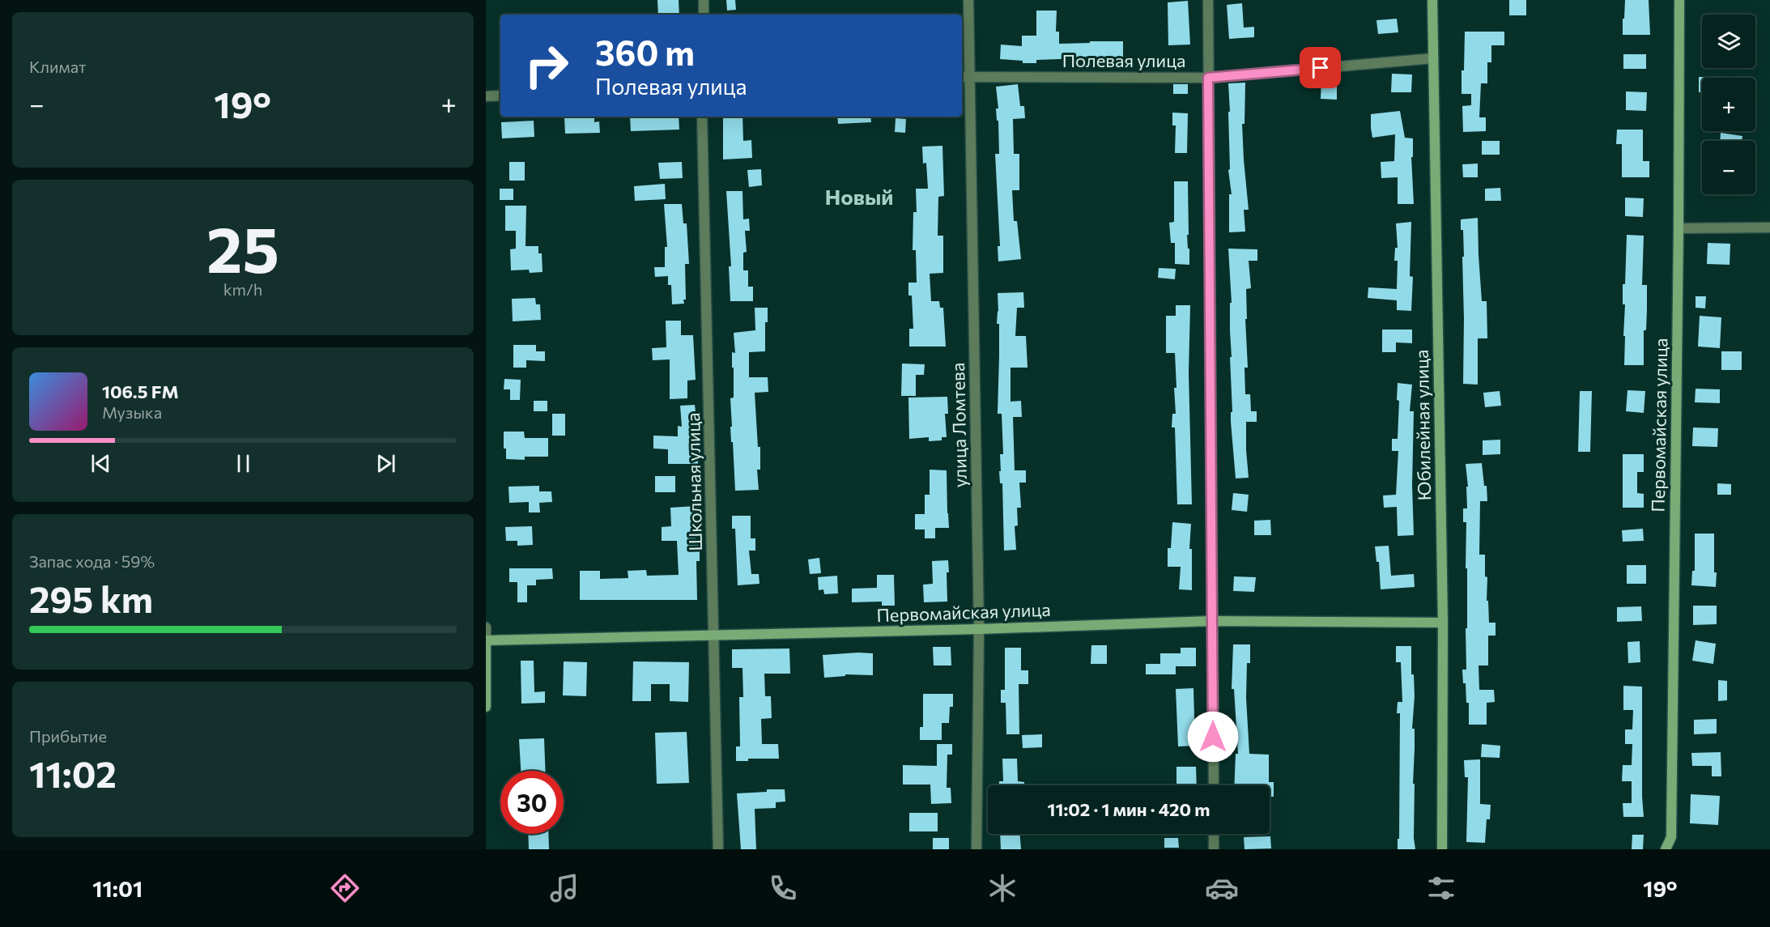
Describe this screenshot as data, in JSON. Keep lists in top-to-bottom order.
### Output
{
  "streets": {
    "street": [
      "Полевая улица",
      "улица Ломтева",
      "Юбилейная улица",
      "Первомайская улица",
      "Школьная улица"
    ]
  },
  "crossings": [
    ["Полевая улица", "улица Ломтева"],
    ["Полевая улица", "Юбилейная улица"],
    ["улица Ломтева", "Первомайская улица"],
    ["Юбилейная улица", "Первомайская улица"],
    ["Первомайская улица", "Школьная улица"]
  ],
  "districts": ["Новый"],
  "page": {
    "tile": [
      "Климат",
      ["25", "km/h"],
      ["Запас хода · 59%", "295 km"],
      ["Прибытие", "11:02"]
    ],
    "map_buttons": ["+", "−"],
    "turn": ["360 m", "Полевая улица"],
    "heat": ["−", "19°", "+"],
    "song": ["106.5 FM", "Музыка"],
    "limit": "30",
    "trip": "11:02 · 1 мин · 420 m",
    "tabs": ["11:01", "19°"]
  }
}
